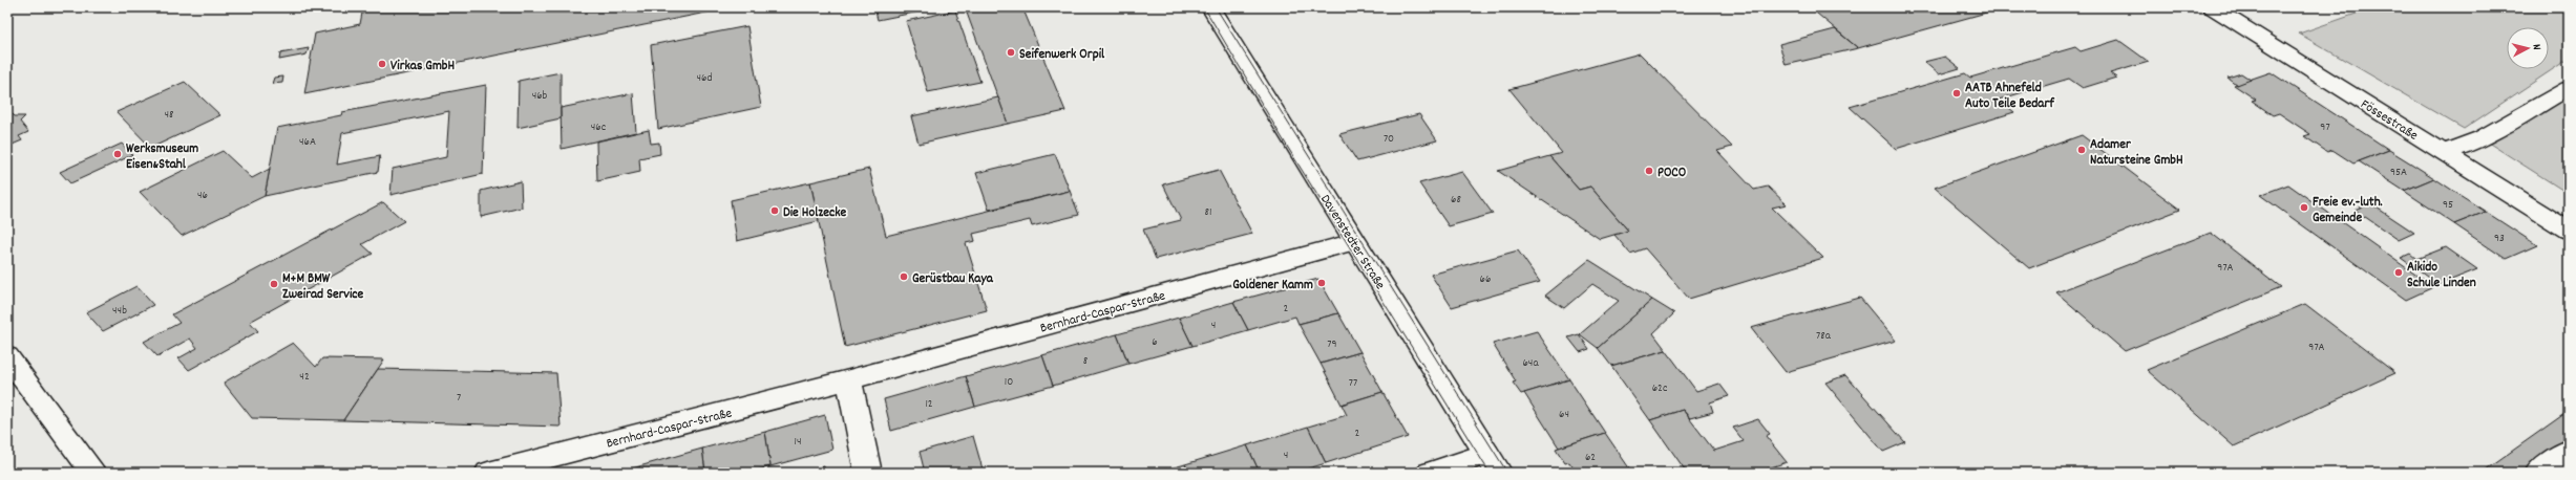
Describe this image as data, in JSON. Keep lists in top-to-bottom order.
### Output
{
  "streets": {
    "main road": ["Fössestraße", "Davenstedter Straße", "Bernhard-Caspar-Straße"]
  },
  "crossings": [
    ["Davenstedter Straße", "Bernhard-Caspar-Straße"]
  ],
  "places": [
    "Seifenwerk Orpil",
    "Virkas GmbH",
    "AATB Ahnefeld Auto Teile Bedarf",
    "Adamer Natursteine GmbH",
    "Werksmuseum Eisen&Stahl",
    "POCO",
    "Freie ev.-luth. Gemeinde",
    "Die Holzecke",
    "Aikido Schule Linden",
    "Gerüstbau Kaya",
    "Goldener Kamm",
    "M+M BMW Zweirad Service"
  ],
  "house_numbers": [
    "46d",
    "46b",
    "48",
    "46c",
    "97",
    "70",
    "46A",
    "95A",
    "46",
    "68",
    "95",
    "81",
    "93",
    "97A",
    "66",
    "2",
    "44b",
    "4",
    "78a",
    "6",
    "79",
    "97A",
    "8",
    "64a",
    "42",
    "10",
    "77",
    "62c",
    "7",
    "12",
    "64",
    "2",
    "14",
    "4",
    "62"
  ],
  "north": "right"
}
